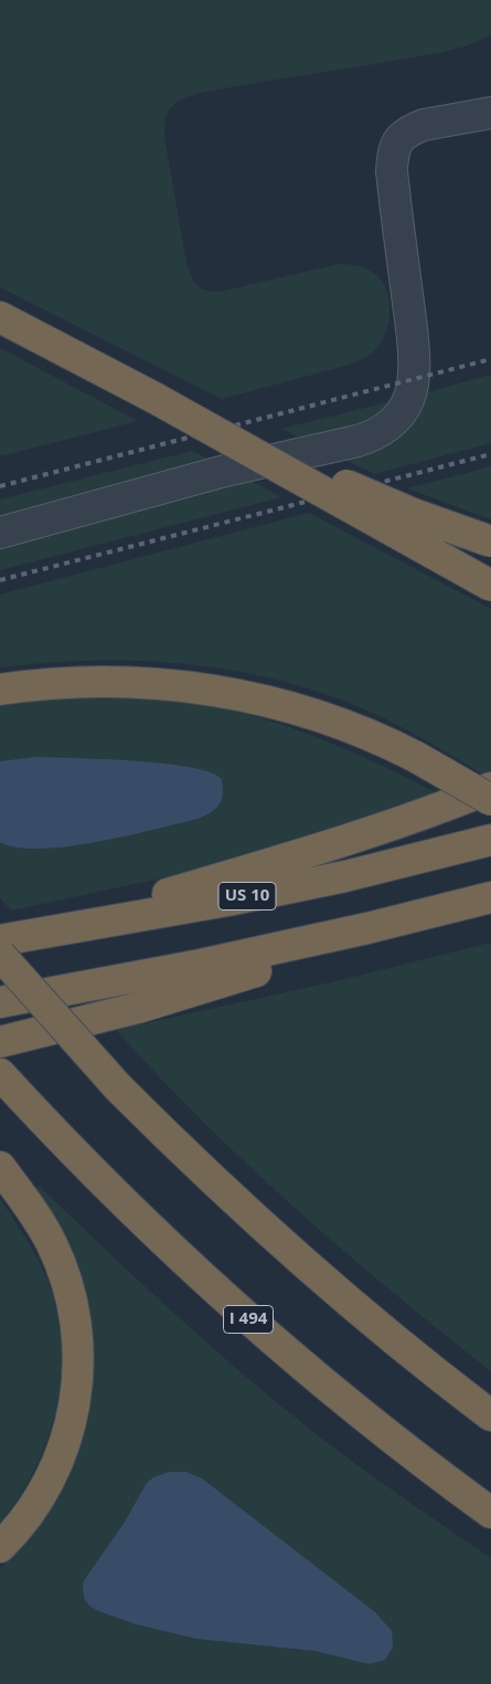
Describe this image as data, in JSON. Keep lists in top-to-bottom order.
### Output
{
  "streets": {
    "highway": ["US 10", "I 494"]
  }
}
